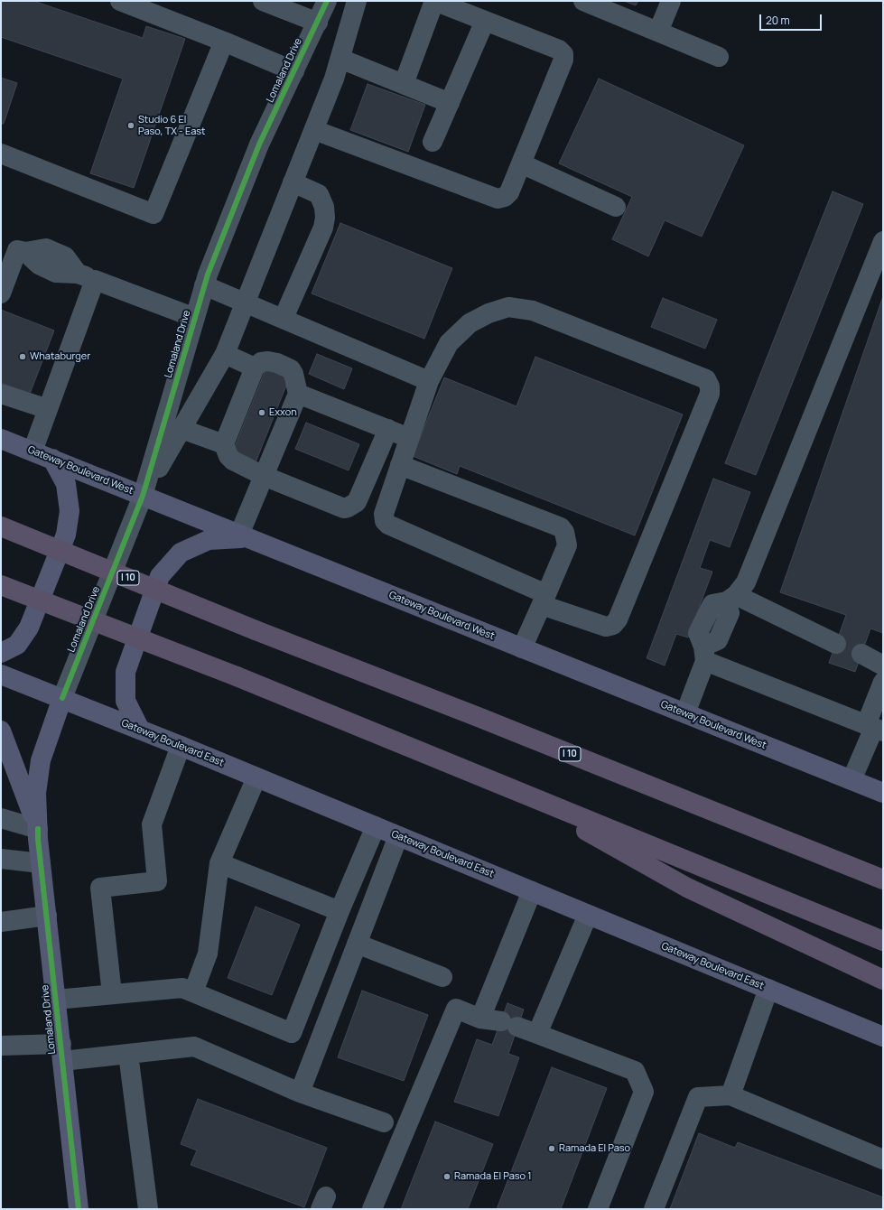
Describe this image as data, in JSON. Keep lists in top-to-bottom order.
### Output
{
  "streets": {
    "highway": ["I 10"],
    "main road": ["Lomaland Drive", "Gateway Boulevard West", "Gateway Boulevard East"]
  },
  "crossings": [
    ["Lomaland Drive", "Gateway Boulevard West"],
    ["Lomaland Drive", "Gateway Boulevard East"]
  ],
  "places": [
    "Studio 6 El Paso, TX - East",
    "Whataburger",
    "Exxon",
    "Ramada El Paso",
    "Ramada El Paso 1"
  ],
  "scale_bar": "20 m"
}
